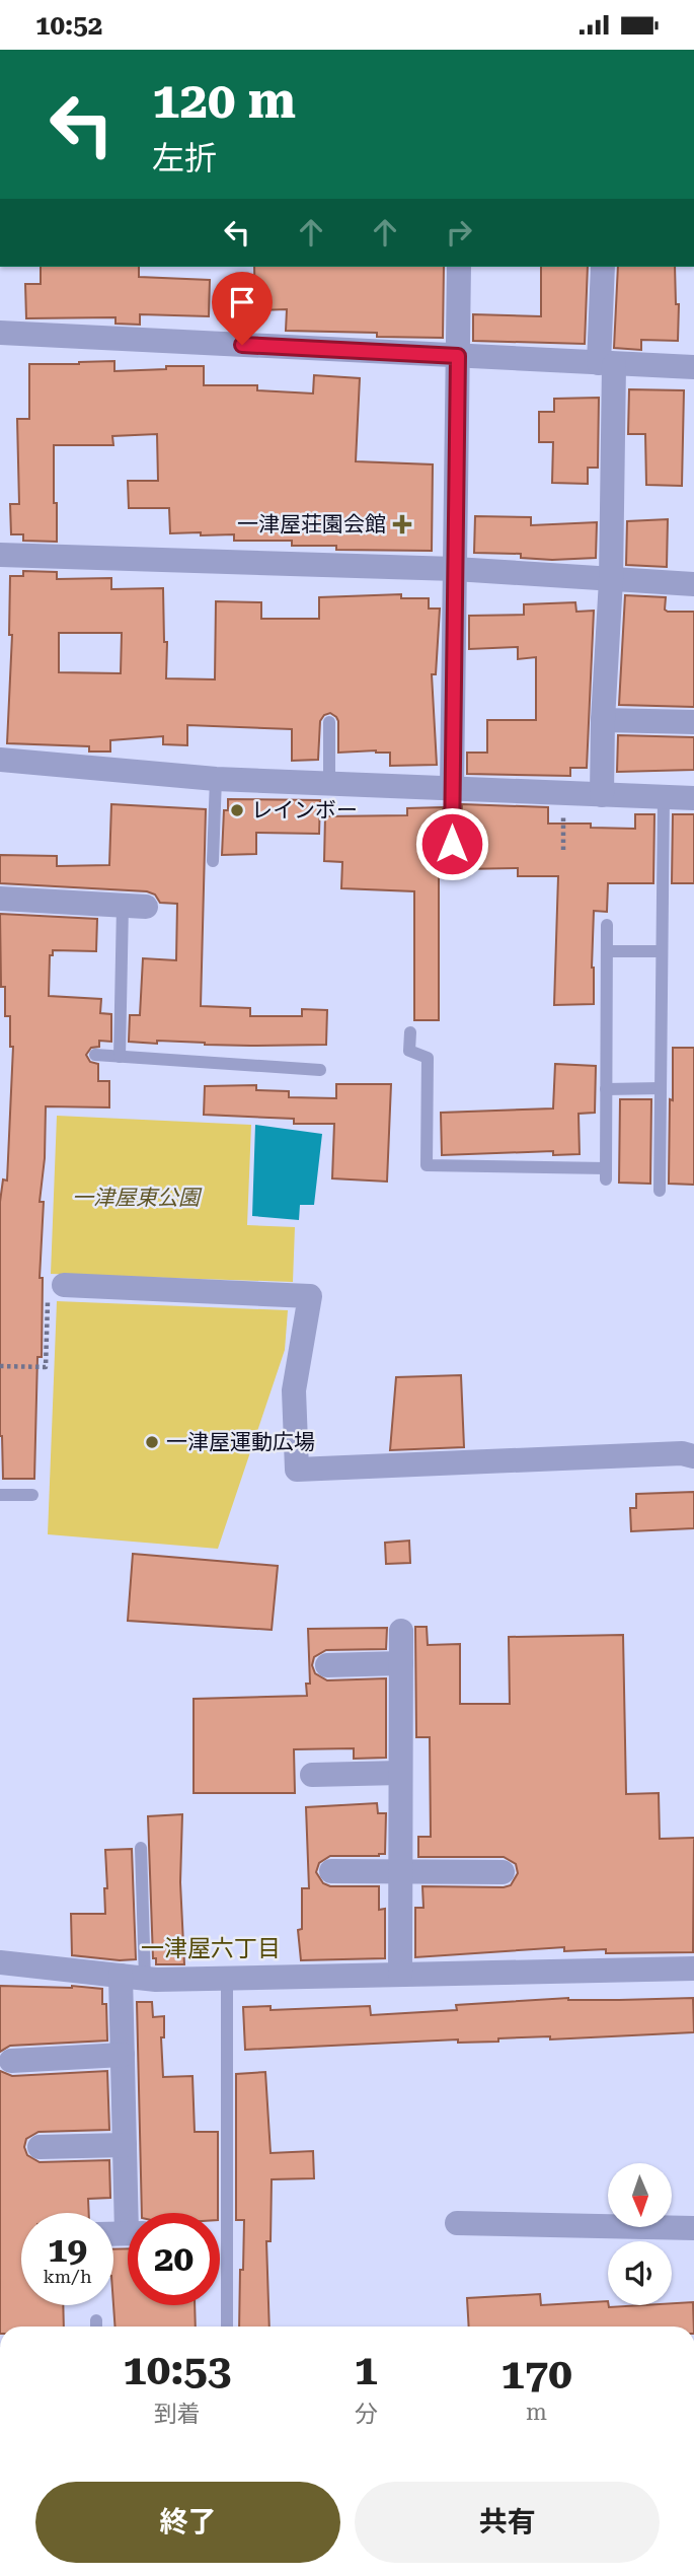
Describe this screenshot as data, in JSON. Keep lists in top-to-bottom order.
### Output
{
  "districts": ["一津屋六丁目"],
  "parks": ["一津屋東公園"],
  "places": {
    "health": ["一津屋荘園会館"],
    "other": ["レインボー", "一津屋運動広場"]
  },
  "north": "bottom",
  "page": {
    "status": "10:52",
    "turn": ["120 m", "左折"],
    "speed": "19 km/h",
    "limit": "20",
    "eta": [
      "10:53",
      "到着",
      "1",
      "分",
      "170",
      "m"
    ],
    "buttons": ["終了", "共有"]
  }
}
